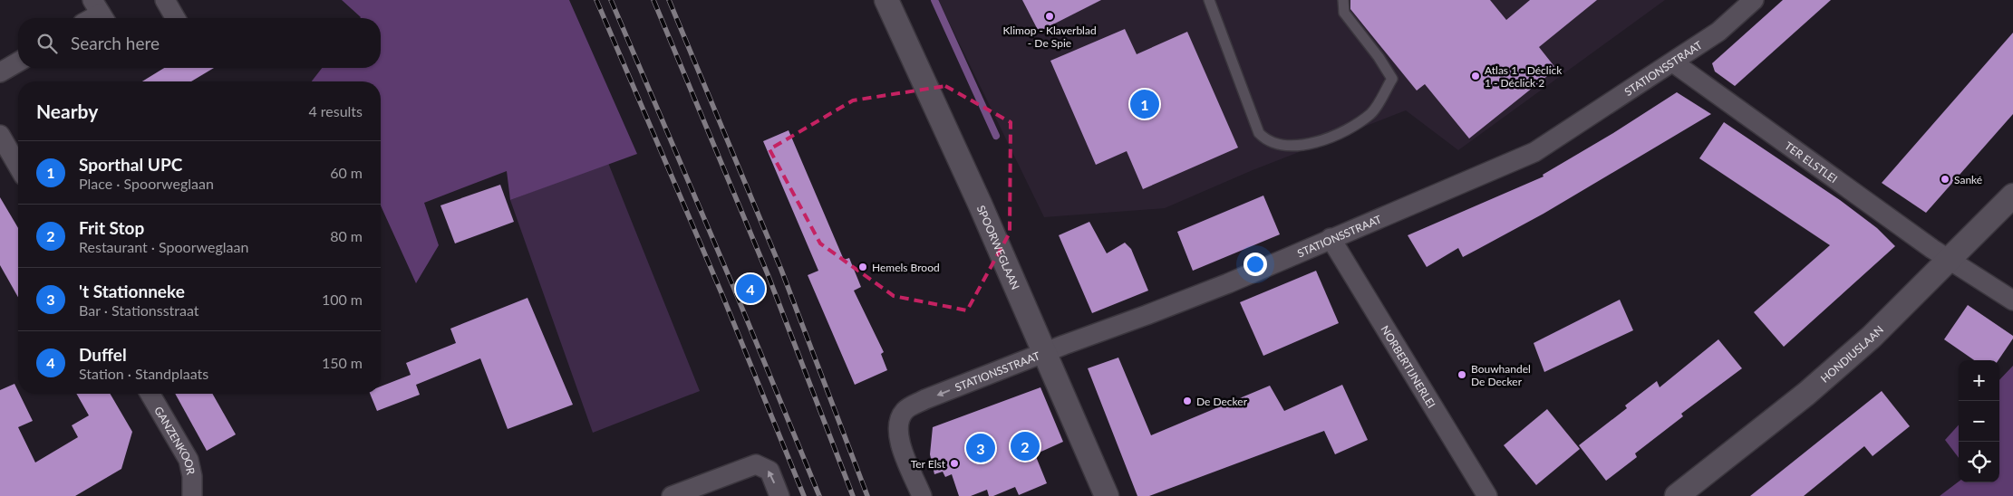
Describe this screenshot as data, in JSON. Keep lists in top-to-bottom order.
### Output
{
  "streets": {
    "street": [
      "STATIONSSTRAAT",
      "TER ELSTLEI",
      "SPOORWEGLAAN",
      "HONDIUSLAAN",
      "NORBERTIJNERLEI",
      "GANZENKOOR"
    ]
  },
  "crossings": [
    ["STATIONSSTRAAT", "TER ELSTLEI"],
    ["STATIONSSTRAAT", "SPOORWEGLAAN"],
    ["STATIONSSTRAAT", "NORBERTIJNERLEI"],
    ["TER ELSTLEI", "HONDIUSLAAN"]
  ],
  "places": [
    "Klimop - Klaverblad - De Spie",
    "Atlas 1 - Déclick 1 - Déclick 2",
    "Sanké",
    "Hemels Brood",
    "Bouwhandel De Decker",
    "De Decker",
    "Ter Elst"
  ],
  "page": {
    "search": "Search here",
    "heading": ["Nearby", "4 results"],
    "pins": [
      "1",
      "4",
      "2",
      "3"
    ],
    "list": [
      {
        "mark": "1",
        "name": "Sporthal UPC",
        "note": "Place · Spoorweglaan",
        "value": "60 m"
      },
      {
        "mark": "2",
        "name": "Frit Stop",
        "note": "Restaurant · Spoorweglaan",
        "value": "80 m"
      },
      {
        "mark": "3",
        "name": "'t Stationneke",
        "note": "Bar · Stationsstraat",
        "value": "100 m"
      },
      {
        "mark": "4",
        "name": "Duffel",
        "note": "Station · Standplaats",
        "value": "150 m"
      }
    ],
    "map_buttons": ["+", "−"]
  }
}
